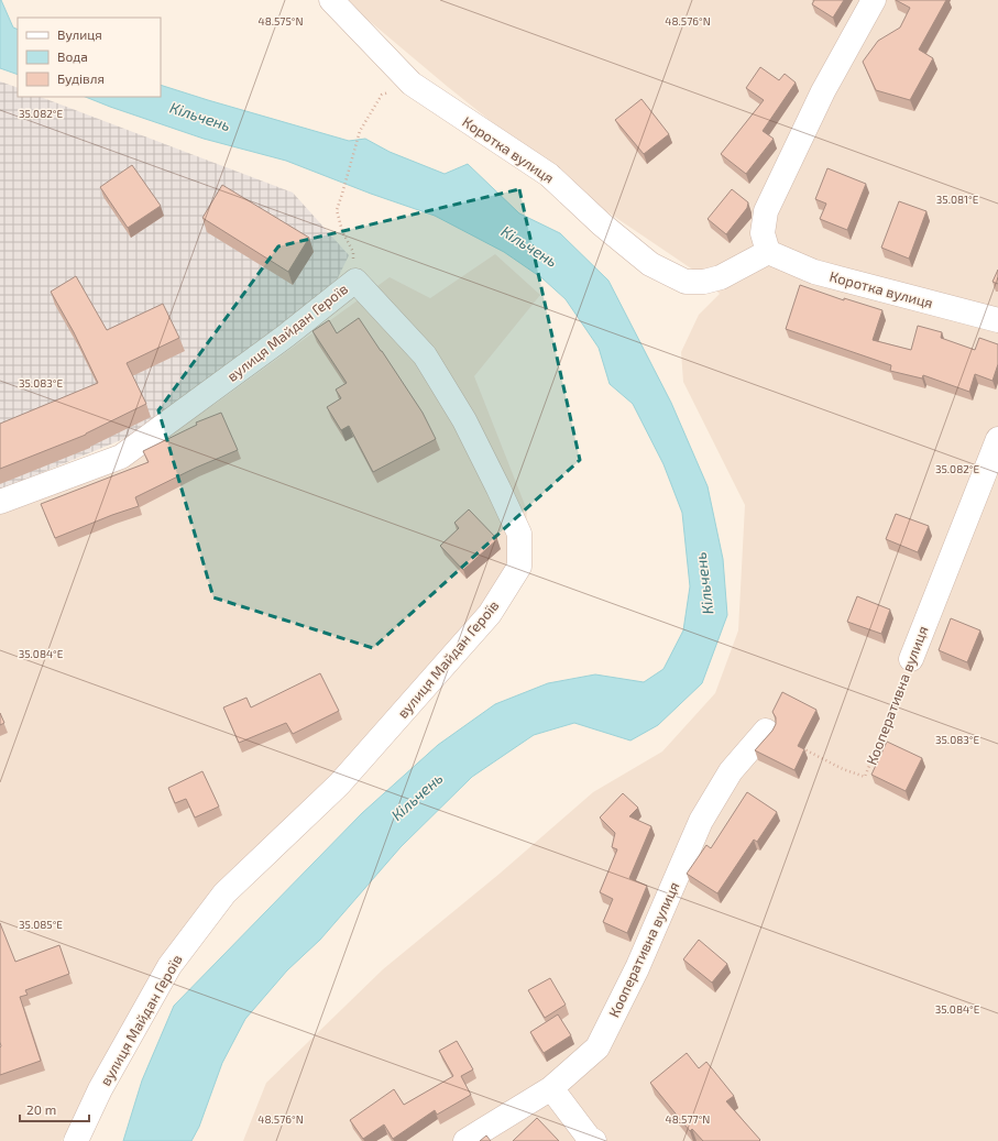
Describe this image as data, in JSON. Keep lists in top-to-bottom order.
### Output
{
  "streets": {
    "street": ["Коротка вулиця", "вулиця Майдан Героїв", "Кооперативна вулиця"]
  },
  "water": ["Кільчень"],
  "legend": ["Вулиця", "Вода", "Будівля"],
  "scale_bar": "20 m",
  "coordinates": [
    "48.575°N",
    "48.576°N",
    "35.082°E",
    "35.081°E",
    "35.083°E",
    "35.084°E",
    "35.085°E",
    "48.577°N"
  ]
}
